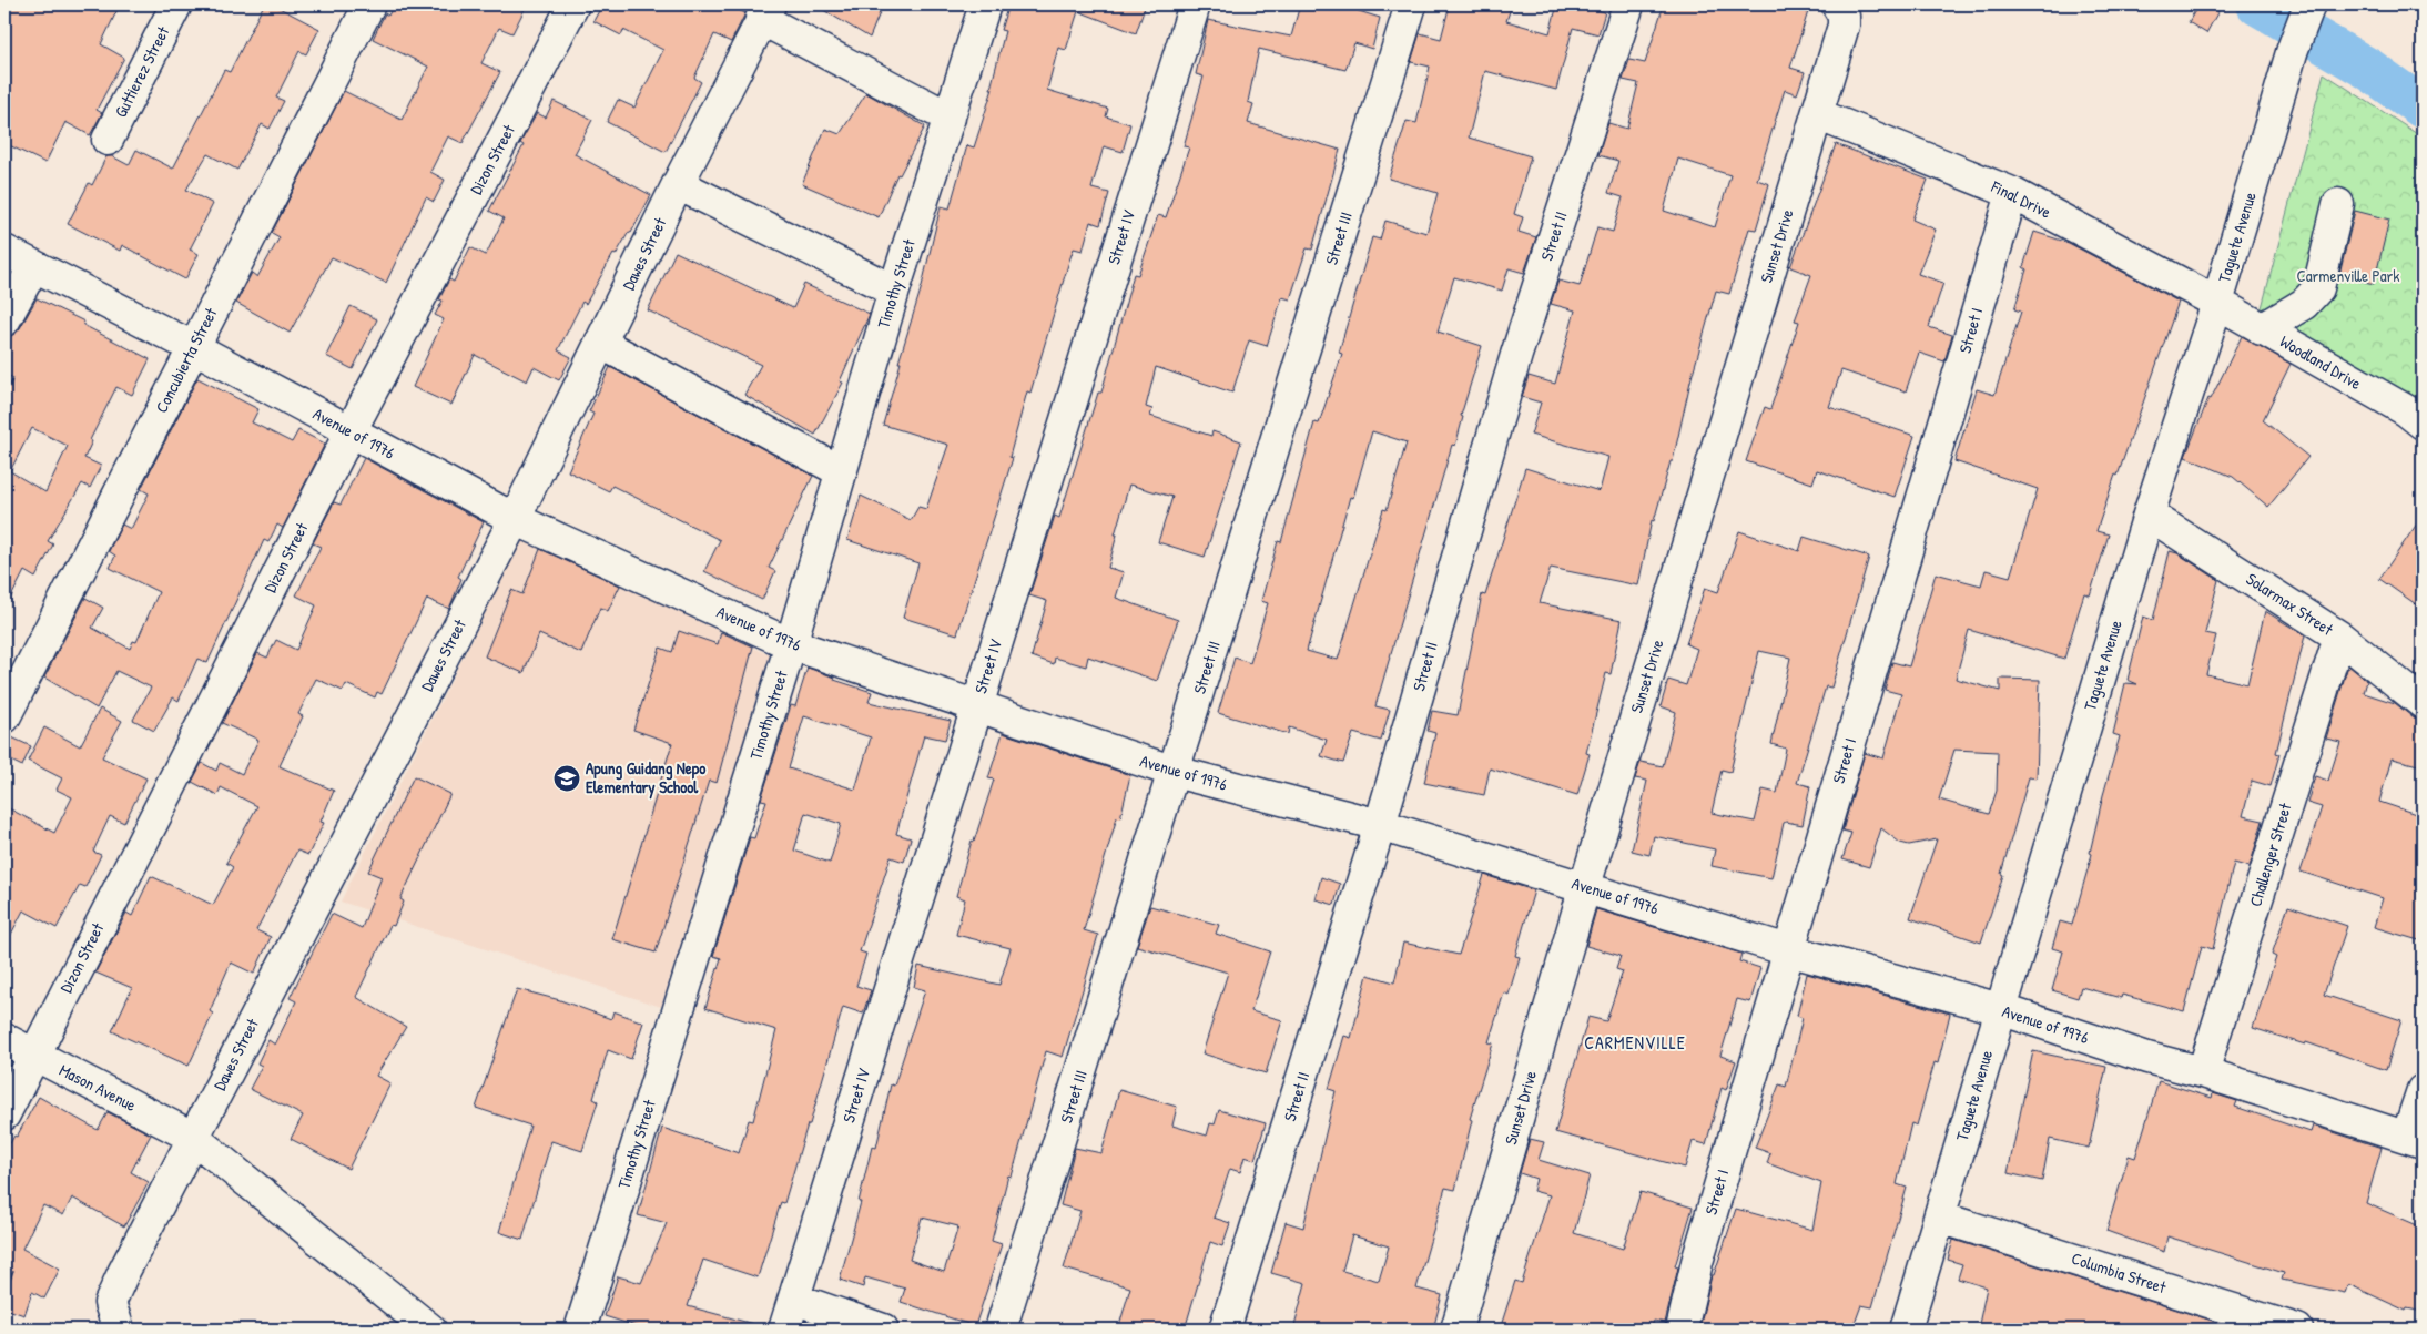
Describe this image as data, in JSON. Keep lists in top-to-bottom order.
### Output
{
  "streets": {
    "street": [
      "Guttierez Street",
      "Dizon Street",
      "Final Drive",
      "Street II",
      "Street IV",
      "Taguete Avenue",
      "Street III",
      "Sunset Drive",
      "Dawes Street",
      "Timothy Street",
      "Street I",
      "Concubierta Street",
      "Woodland Drive",
      "Avenue of 1976",
      "Solarmax Street",
      "Challenger Street",
      "Mason Avenue",
      "Columbia Street"
    ]
  },
  "crossings": [
    ["Dizon Street", "Avenue of 1976"],
    ["Dizon Street", "Mason Avenue"],
    ["Final Drive", "Taguete Avenue"],
    ["Final Drive", "Sunset Drive"],
    ["Final Drive", "Street I"],
    ["Final Drive", "Woodland Drive"],
    ["Street II", "Avenue of 1976"],
    ["Street IV", "Avenue of 1976"],
    ["Taguete Avenue", "Woodland Drive"],
    ["Taguete Avenue", "Avenue of 1976"],
    ["Taguete Avenue", "Solarmax Street"],
    ["Taguete Avenue", "Columbia Street"],
    ["Street III", "Avenue of 1976"],
    ["Sunset Drive", "Avenue of 1976"],
    ["Dawes Street", "Avenue of 1976"],
    ["Dawes Street", "Mason Avenue"],
    ["Timothy Street", "Avenue of 1976"],
    ["Street I", "Avenue of 1976"],
    ["Concubierta Street", "Avenue of 1976"],
    ["Avenue of 1976", "Challenger Street"],
    ["Solarmax Street", "Challenger Street"]
  ],
  "districts": ["CARMENVILLE"],
  "parks": ["Carmenville Park"],
  "places": {
    "school or university": ["Apung Guidang Nepo Elementary School"]
  }
}
